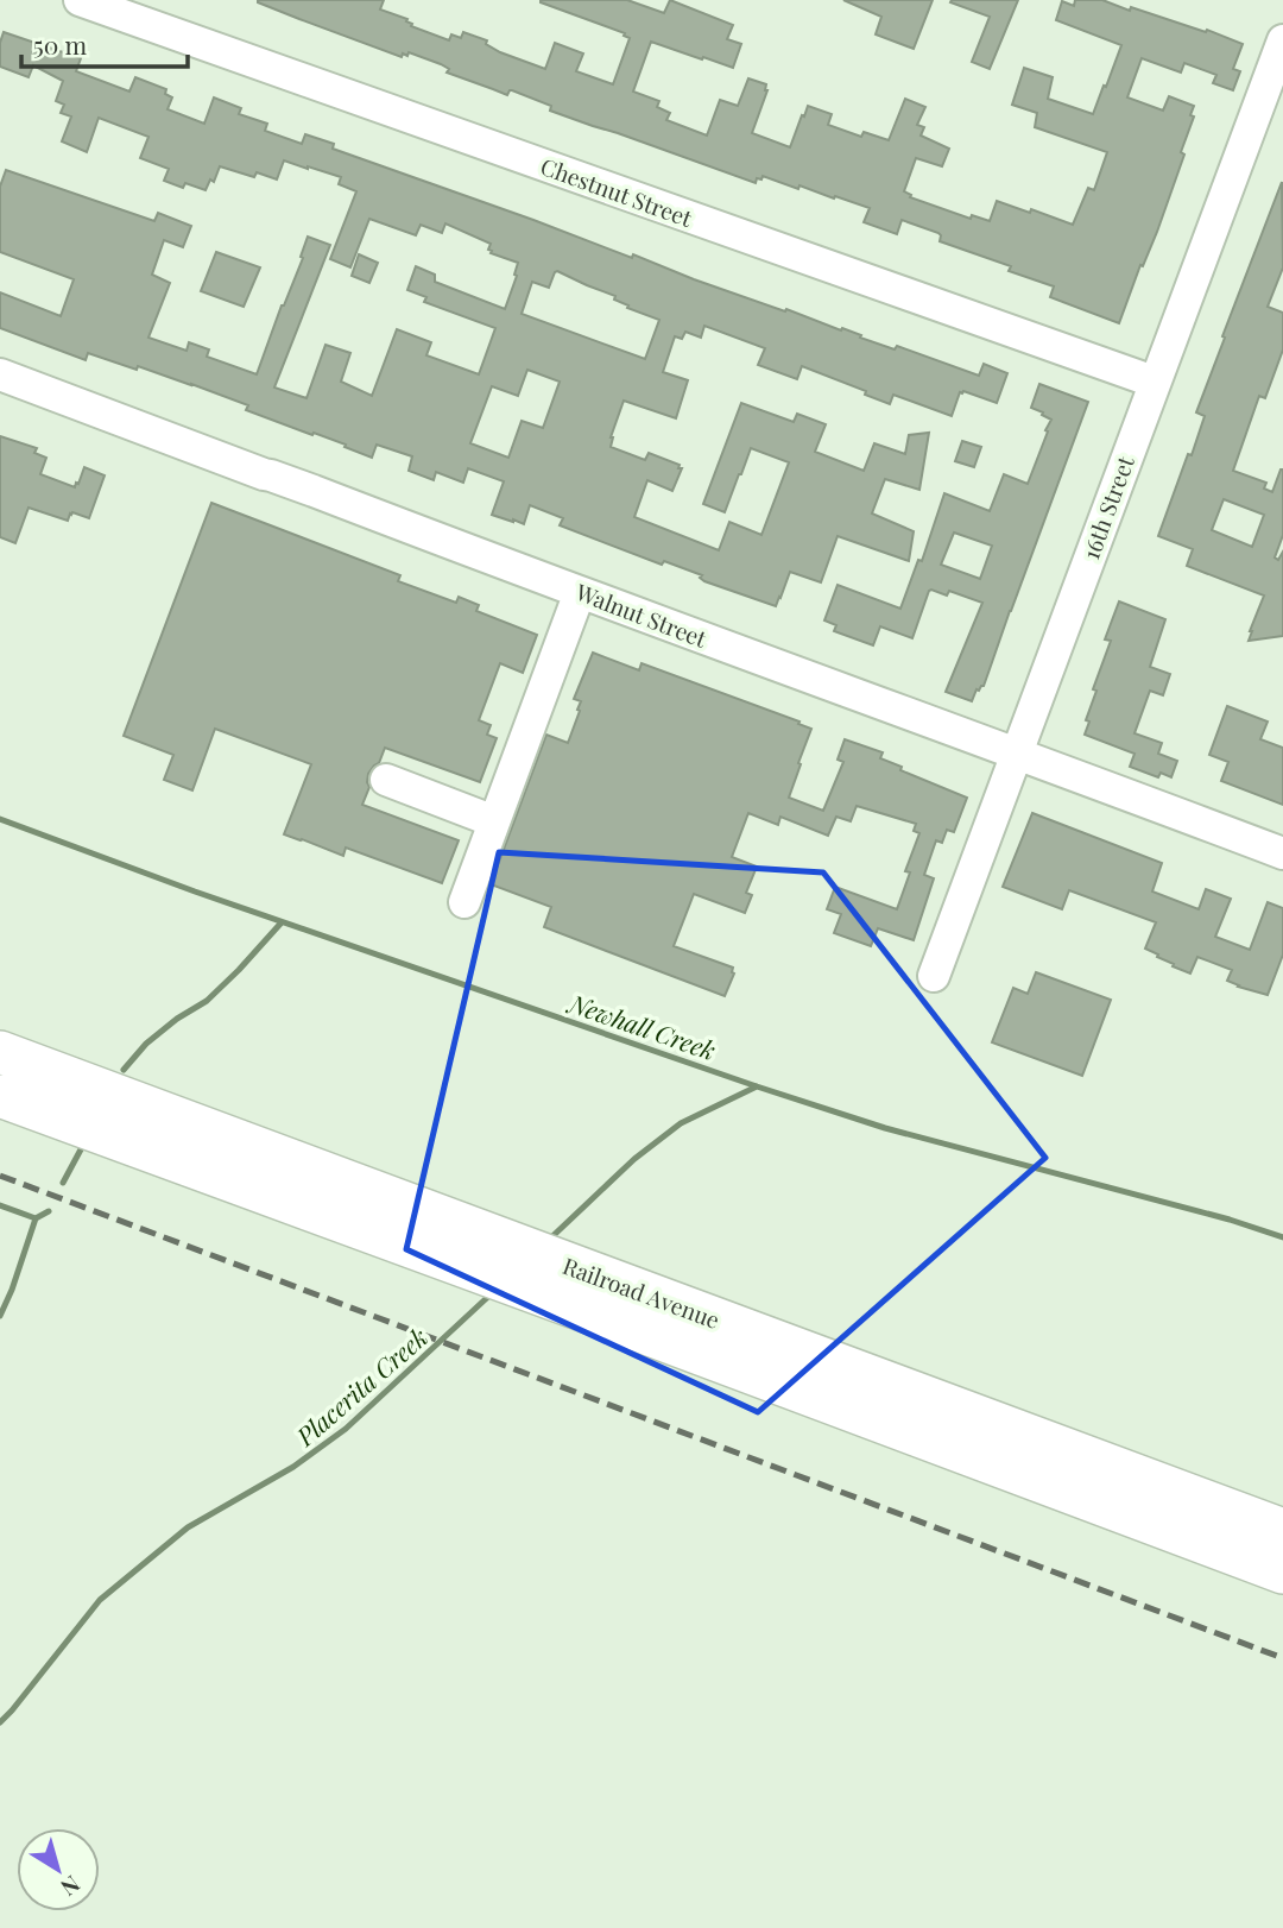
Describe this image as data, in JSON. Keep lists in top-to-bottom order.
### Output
{
  "streets": {
    "main road": ["Railroad Avenue"],
    "street": ["Chestnut Street", "16th Street", "Walnut Street"]
  },
  "crossings": [
    ["Chestnut Street", "16th Street"],
    ["16th Street", "Walnut Street"]
  ],
  "water": ["Newhall Creek", "Placerita Creek"],
  "scale_bar": "50 m",
  "north": "bottom right"
}
